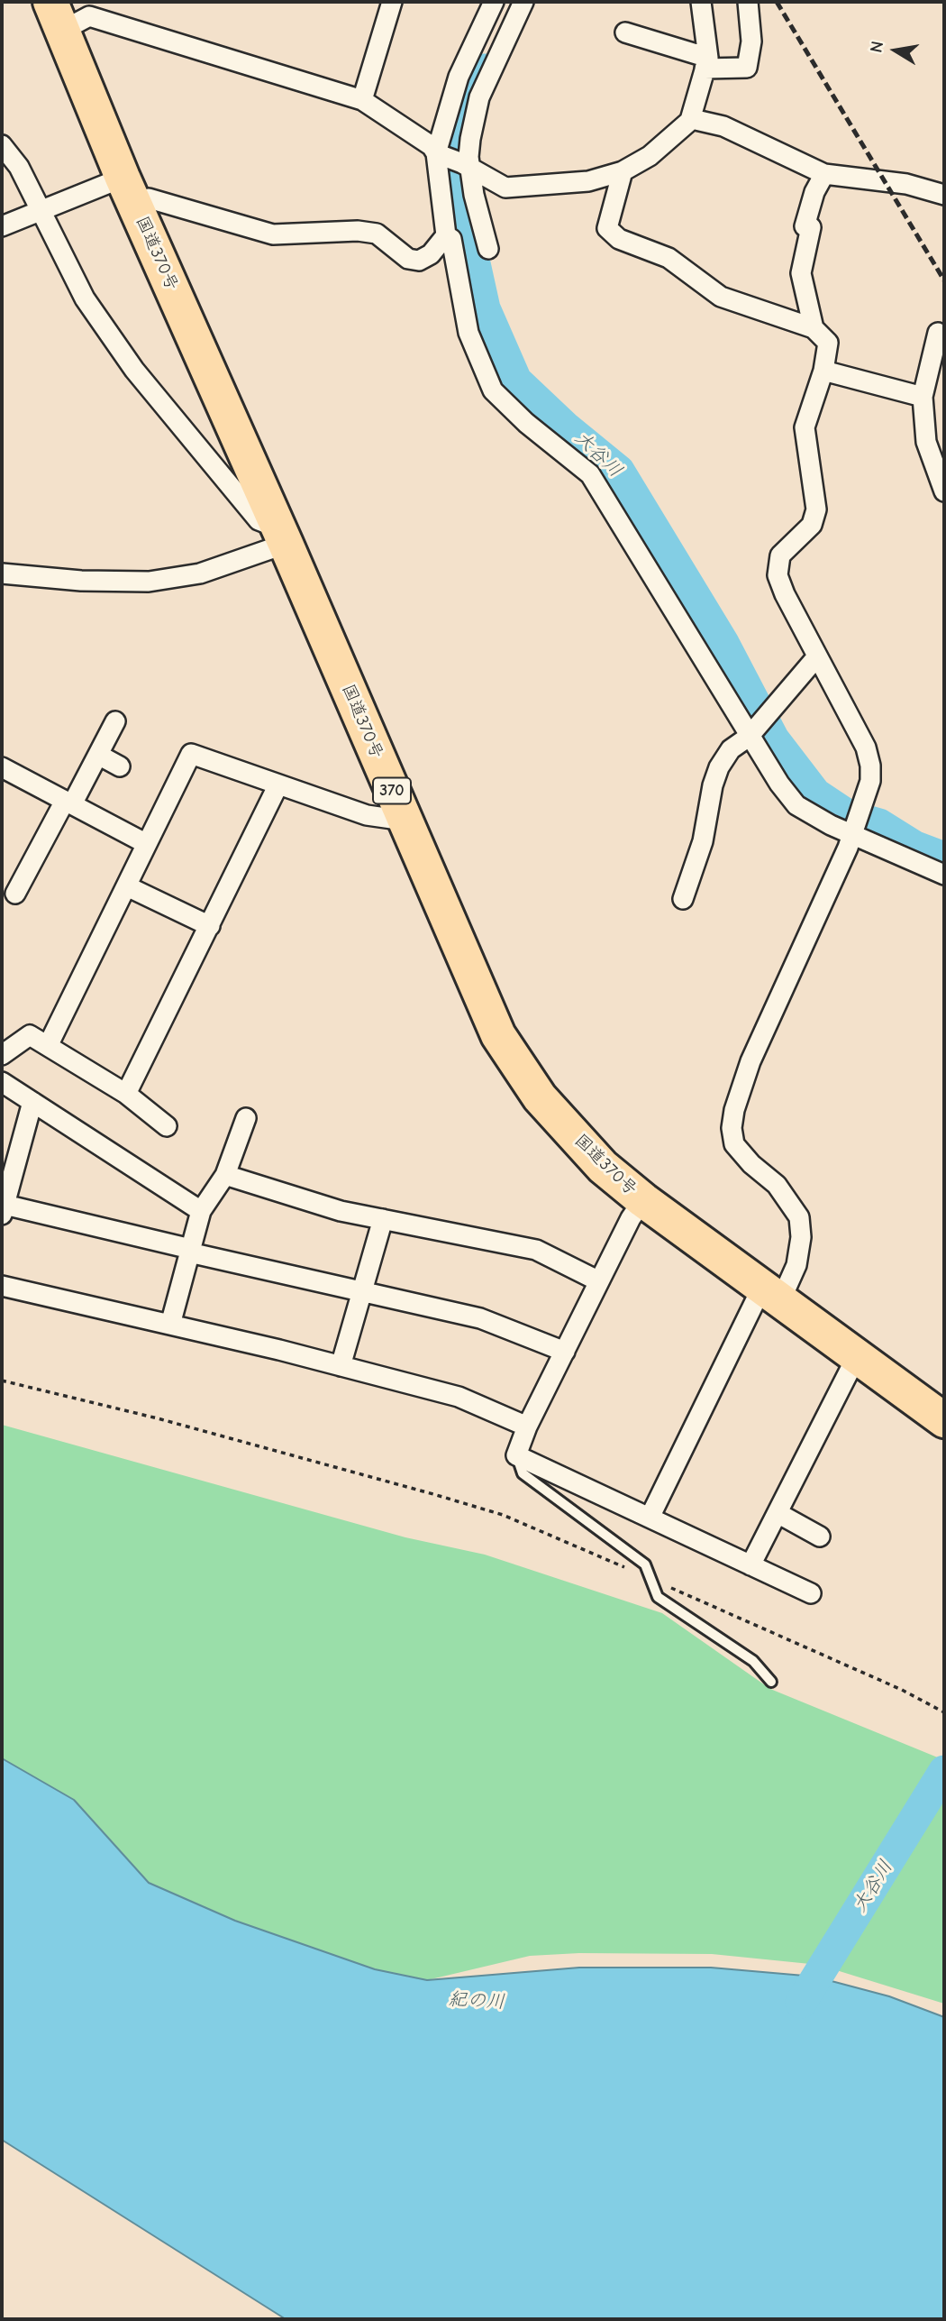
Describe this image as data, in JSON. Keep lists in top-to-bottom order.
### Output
{
  "streets": {
    "highway": ["国道370号", "370"]
  },
  "water": ["大谷川", "紀の川"],
  "north": "left"
}
